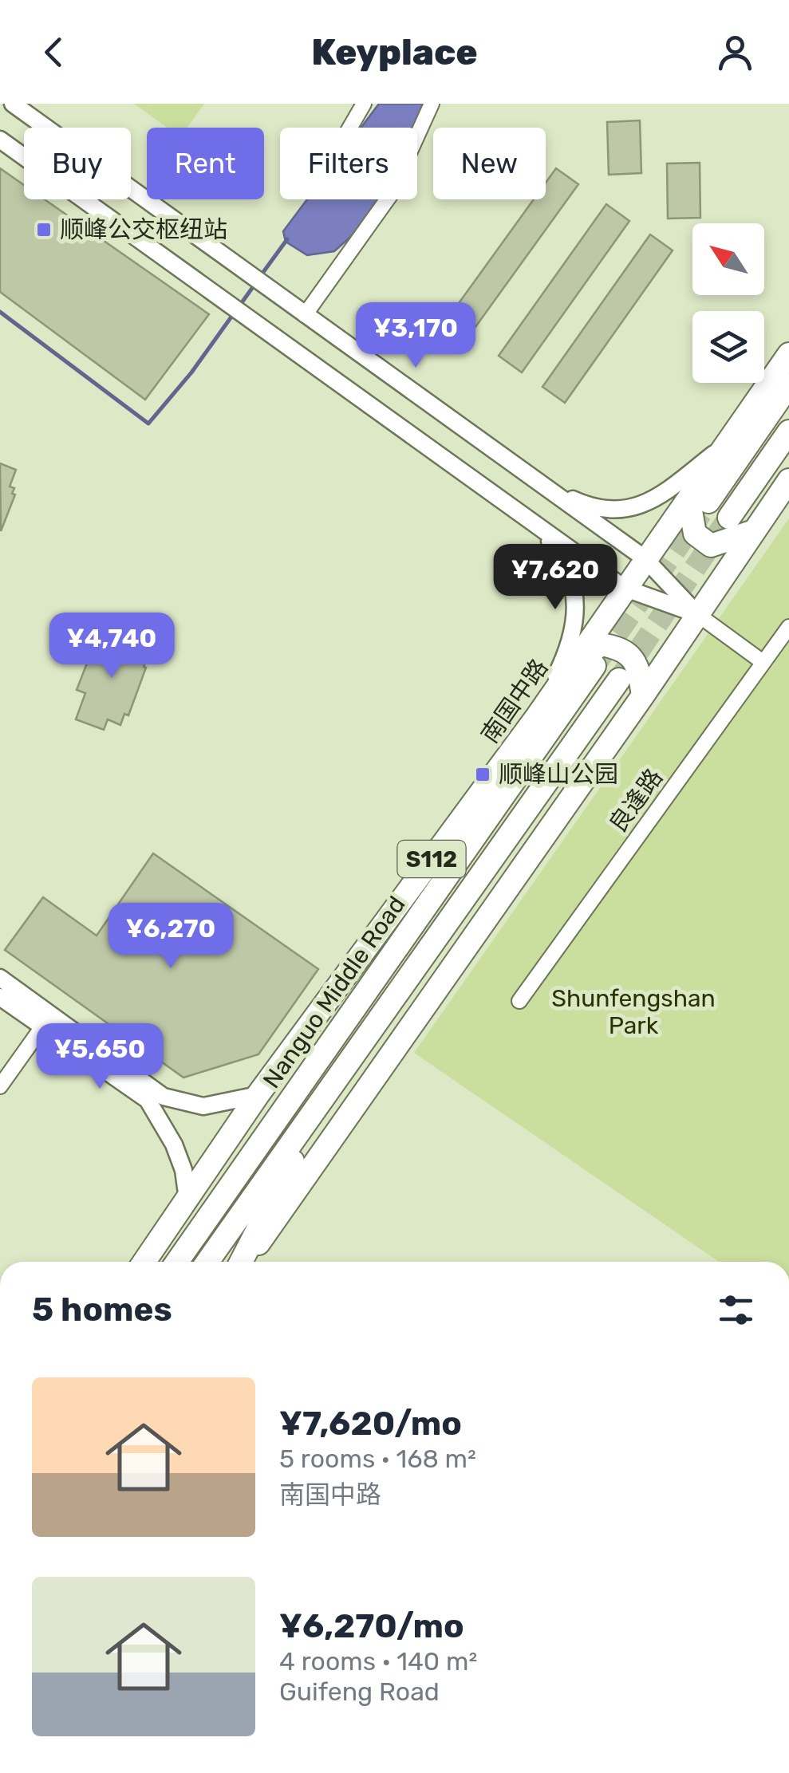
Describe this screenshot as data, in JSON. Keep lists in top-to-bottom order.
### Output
{
  "streets": {
    "main road": ["南国中路", "S112", "Nanguo Middle Road"],
    "street": ["良逢路"]
  },
  "parks": ["Shunfengshan Park"],
  "places": {
    "transit": ["顺峰公交枢纽站", "顺峰山公园"]
  },
  "north": "top left",
  "page": {
    "header": "Keyplace",
    "chip": [
      "Buy",
      "Rent",
      "Filters",
      "New"
    ],
    "price": [
      "¥3,170",
      "¥7,620",
      "¥4,740",
      "¥6,270",
      "¥5,650"
    ],
    "heading": "5 homes",
    "list": [
      {
        "name": "¥7,620/mo",
        "note": "5 rooms · 168 m² · 南国中路"
      },
      {
        "name": "¥6,270/mo",
        "note": "4 rooms · 140 m² · Guifeng Road"
      }
    ]
  }
}
